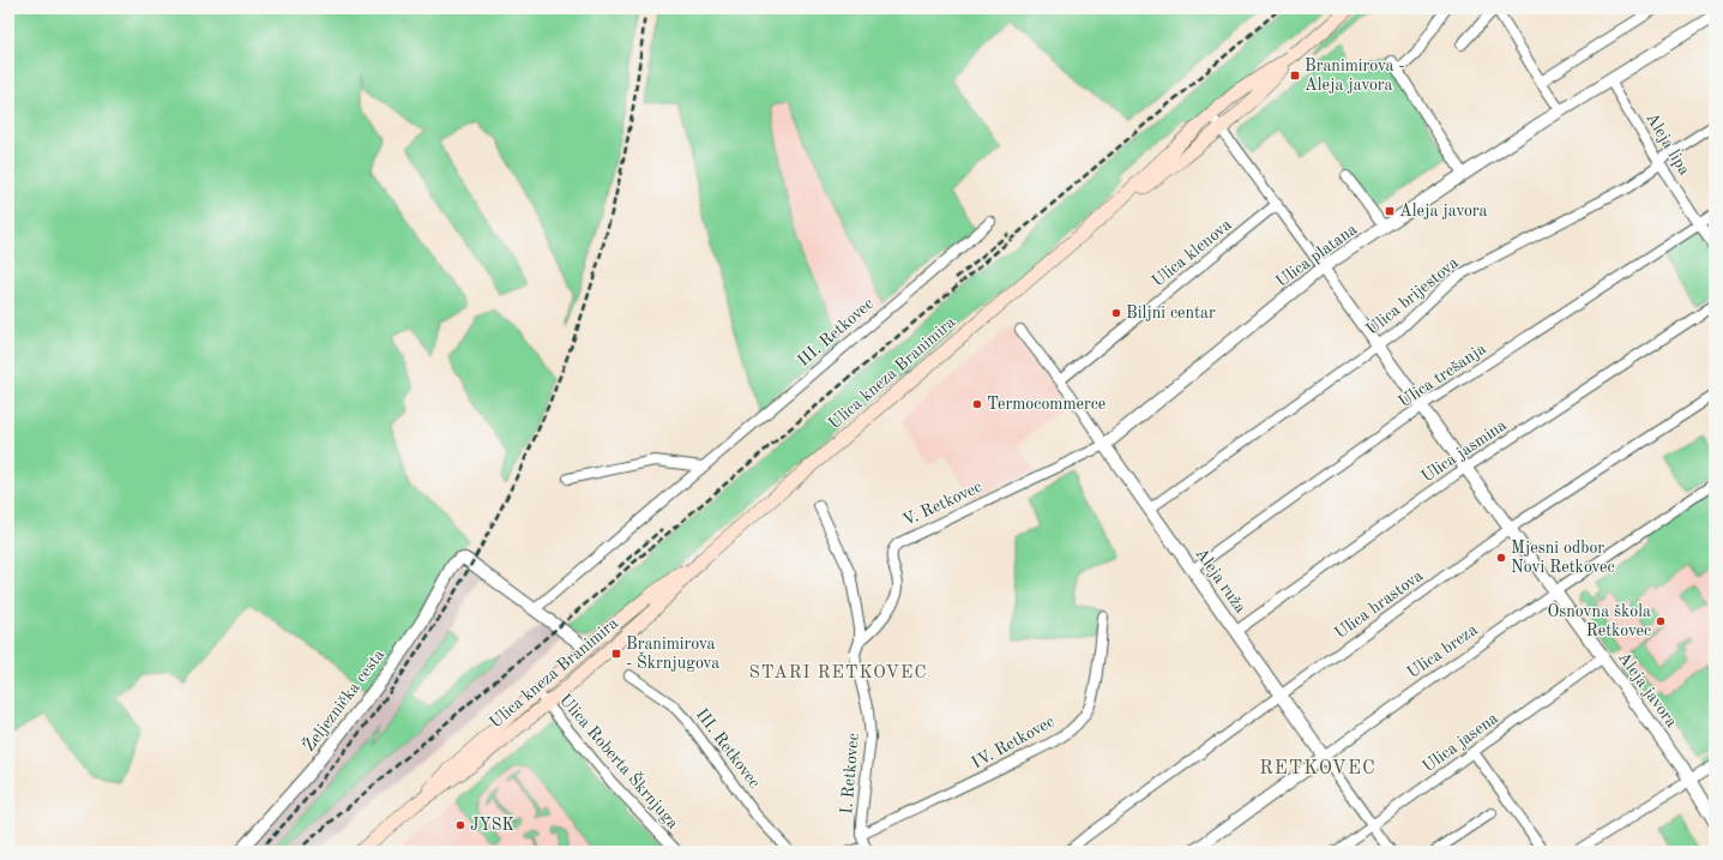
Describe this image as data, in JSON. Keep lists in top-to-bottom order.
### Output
{
  "streets": {
    "main road": ["Ulica kneza Branimira"],
    "street": [
      "Aleja lipa",
      "Ulica klenova",
      "Ulica platana",
      "Ulica brijestova",
      "III. Retkovec",
      "Ulica trešanja",
      "Ulica jasmina",
      "V. Retkovec",
      "Aleja ruža",
      "Ulica hrastova",
      "Ulica breza",
      "Aleja javora",
      "Željeznička cesta",
      "IV. Retkovec",
      "Ulica jasena",
      "Ulica Roberta Škrnjuga",
      "I. Retkovec"
    ]
  },
  "crossings": [
    ["Aleja lipa", "Ulica platana"],
    ["Aleja lipa", "Ulica brijestova"],
    ["Aleja lipa", "Ulica trešanja"],
    ["Ulica klenova", "Aleja ruža"],
    ["Ulica klenova", "Aleja javora"],
    ["Ulica platana", "V. Retkovec"],
    ["Ulica platana", "Aleja ruža"],
    ["Ulica platana", "Aleja javora"],
    ["Ulica brijestova", "Aleja ruža"],
    ["Ulica brijestova", "Aleja javora"],
    ["III. Retkovec", "Željeznička cesta"],
    ["Ulica kneza Branimira", "Aleja javora"],
    ["Ulica kneza Branimira", "Ulica Roberta Škrnjuga"],
    ["Ulica trešanja", "Aleja ruža"],
    ["Ulica trešanja", "Aleja javora"],
    ["Ulica jasmina", "Aleja ruža"],
    ["Ulica jasmina", "Aleja javora"],
    ["V. Retkovec", "Aleja ruža"],
    ["V. Retkovec", "I. Retkovec"],
    ["Aleja ruža", "Ulica hrastova"],
    ["Aleja ruža", "Ulica breza"],
    ["Aleja ruža", "Ulica jasena"],
    ["Ulica hrastova", "Aleja javora"],
    ["Ulica breza", "Aleja javora"],
    ["Aleja javora", "Ulica jasena"],
    ["IV. Retkovec", "I. Retkovec"]
  ],
  "districts": ["STARI RETKOVEC", "RETKOVEC"],
  "places": {
    "transit": ["Branimirova - Aleja javora", "Aleja javora", "Branimirova - Škrnjugova"],
    "other": [
      "Biljni centar",
      "Termocommerce",
      "Mjesni odbor Novi Retkovec",
      "Osnovna škola Retkovec",
      "JYSK"
    ]
  }
}
